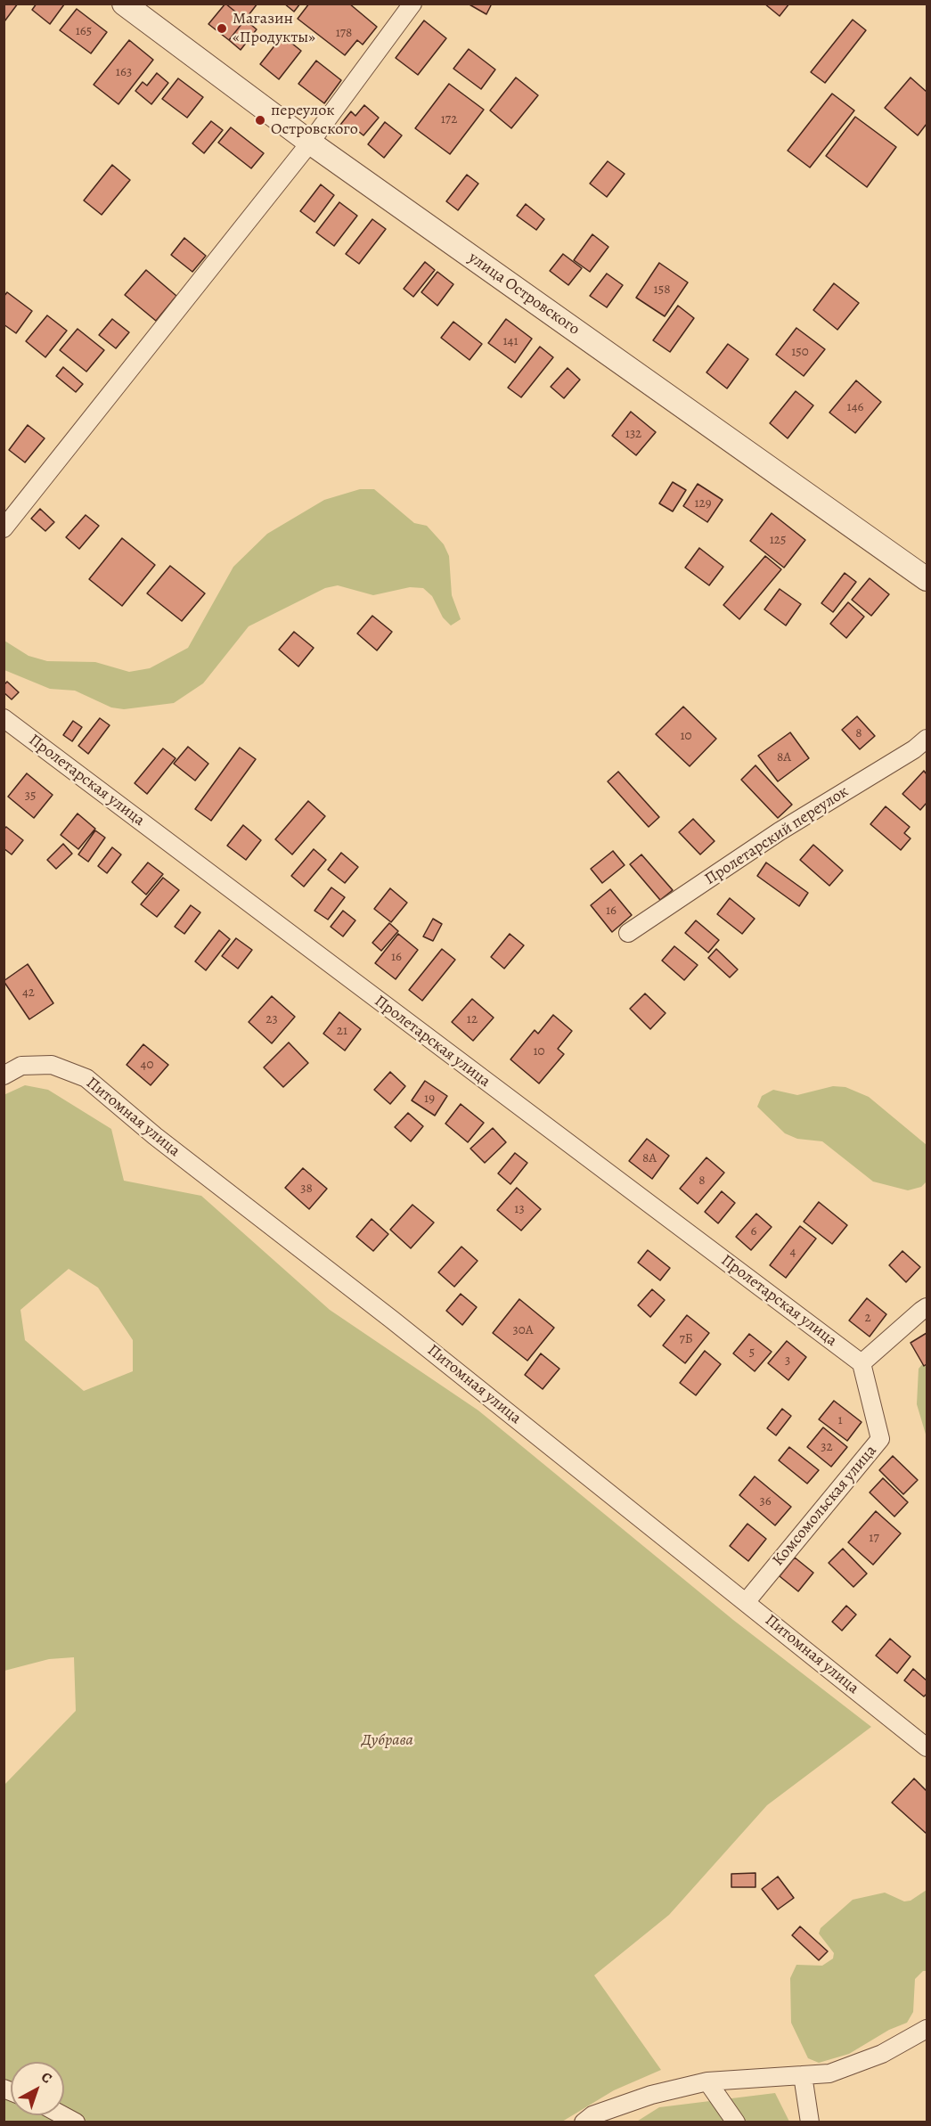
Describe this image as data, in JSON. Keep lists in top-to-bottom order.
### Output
{
  "streets": {
    "street": [
      "улица Островского",
      "Пролетарская улица",
      "Пролетарский переулок",
      "Питомная улица",
      "Комсомольская улица"
    ]
  },
  "crossings": [
    ["Пролетарская улица", "Комсомольская улица"],
    ["Питомная улица", "Комсомольская улица"]
  ],
  "parks": ["Дубрава"],
  "places": ["Магазин «Продукты»", "переулок Островского"],
  "house_numbers": [
    "165",
    "178",
    "163",
    "172",
    "158",
    "141",
    "150",
    "146",
    "132",
    "129",
    "125",
    "8",
    "10",
    "8А",
    "35",
    "16",
    "16",
    "42",
    "23",
    "12",
    "21",
    "10",
    "40",
    "19",
    "8А",
    "8",
    "38",
    "13",
    "6",
    "4",
    "2",
    "30А",
    "7Б",
    "5",
    "3",
    "1",
    "32",
    "36",
    "17"
  ],
  "north": "top right"
}
